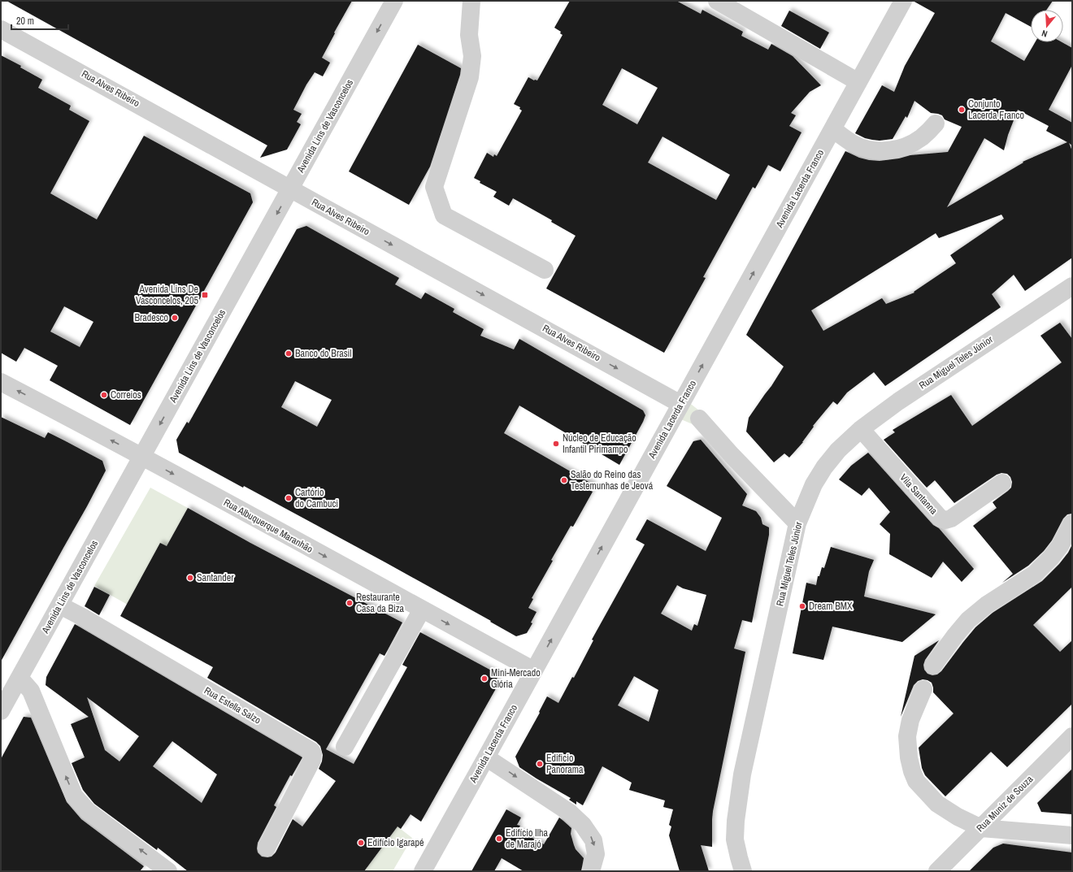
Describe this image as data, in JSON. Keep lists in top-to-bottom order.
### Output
{
  "streets": {
    "street": [
      "Rua Alves Ribeiro",
      "Avenida Lins de Vasconcelos",
      "Avenida Lacerda Franco",
      "Rua Miguel Teles Júnior",
      "Vila Santanna",
      "Rua Albuquerque Maranhão",
      "Rua Estella Salzo",
      "Rua Muniz de Souza"
    ]
  },
  "crossings": [
    ["Rua Alves Ribeiro", "Avenida Lins de Vasconcelos"],
    ["Rua Alves Ribeiro", "Avenida Lacerda Franco"],
    ["Avenida Lins de Vasconcelos", "Rua Albuquerque Maranhão"],
    ["Avenida Lins de Vasconcelos", "Rua Estella Salzo"],
    ["Avenida Lacerda Franco", "Rua Albuquerque Maranhão"],
    ["Rua Miguel Teles Júnior", "Vila Santanna"]
  ],
  "one_way": ["Rua Alves Ribeiro", "Avenida Lins de Vasconcelos", "Avenida Lacerda Franco"],
  "places": {
    "other": [
      "Conjunto Lacerda Franco",
      "Bradesco",
      "Banco do Brasil",
      "Correios",
      "Núcleo de Educação Infantil Pirimampo",
      "Salão do Reino das Testemunhas de Jeová",
      "Cartório do Cambuci",
      "Santander",
      "Restaurante Casa da Biza",
      "Dream BMX",
      "Mini-Mercado Glória",
      "Edificio Panorama",
      "Edifício Ilha de Marajó",
      "Edifício Igarapé"
    ],
    "transit": ["Avenida Lins De Vasconcelos, 205"]
  },
  "scale_bar": "20 m",
  "north": "bottom"
}
